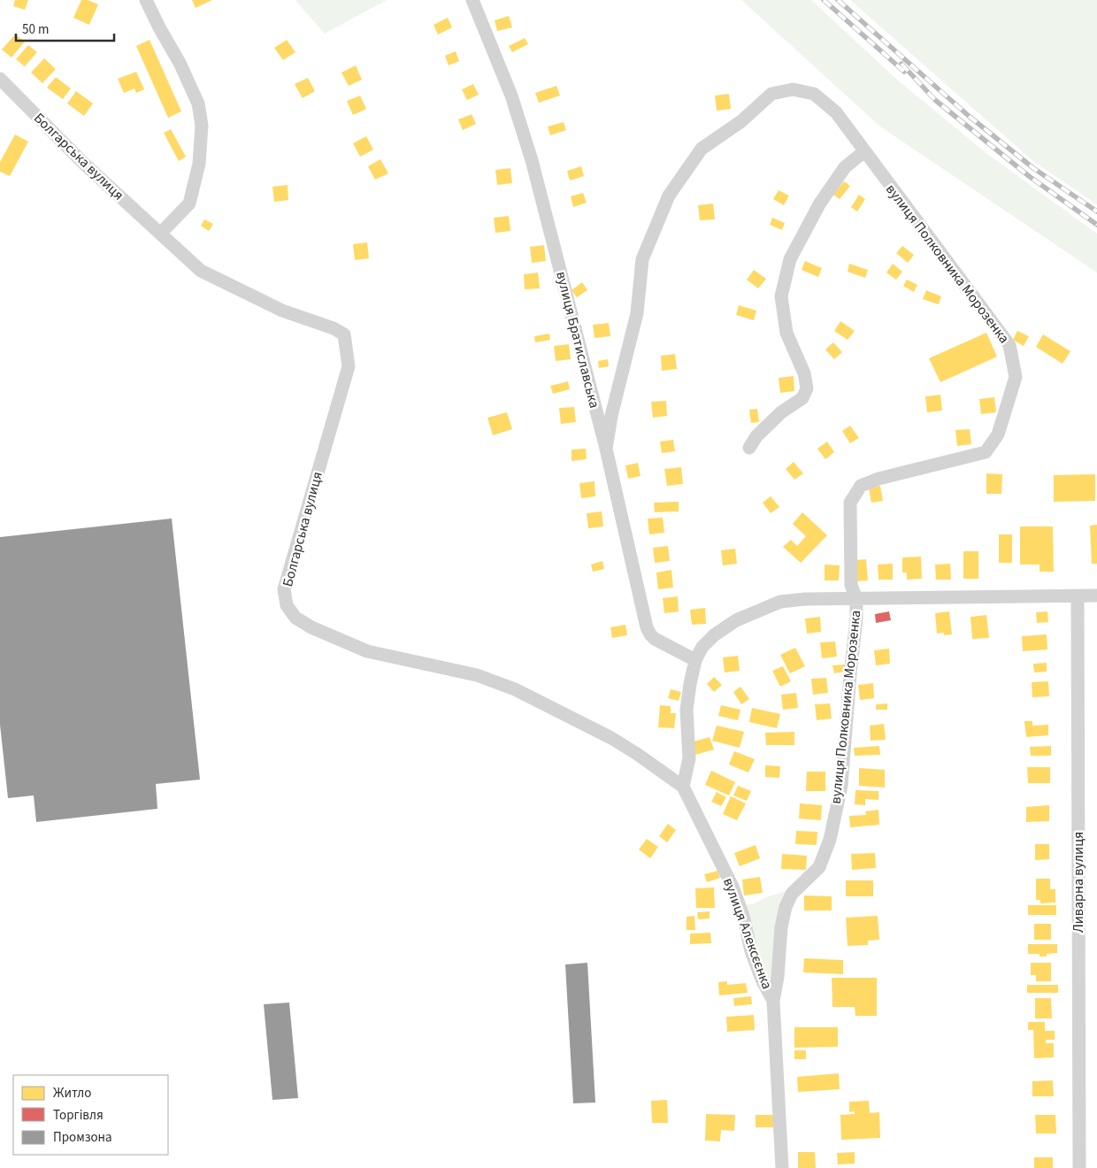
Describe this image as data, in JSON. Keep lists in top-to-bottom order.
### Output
{
  "streets": {
    "street": [
      "Болгарська вулиця",
      "вулиця Полковника Морозенка",
      "вулиця Братиславська",
      "Ливарна вулиця",
      "вулиця Алексєєнка"
    ]
  },
  "crossings": [
    ["Болгарська вулиця", "вулиця Алексєєнка"],
    ["вулиця Полковника Морозенка", "вулиця Братиславська"],
    ["вулиця Полковника Морозенка", "вулиця Алексєєнка"]
  ],
  "legend": ["Житло", "Торгівля", "Промзона"],
  "scale_bar": "50 m"
}
